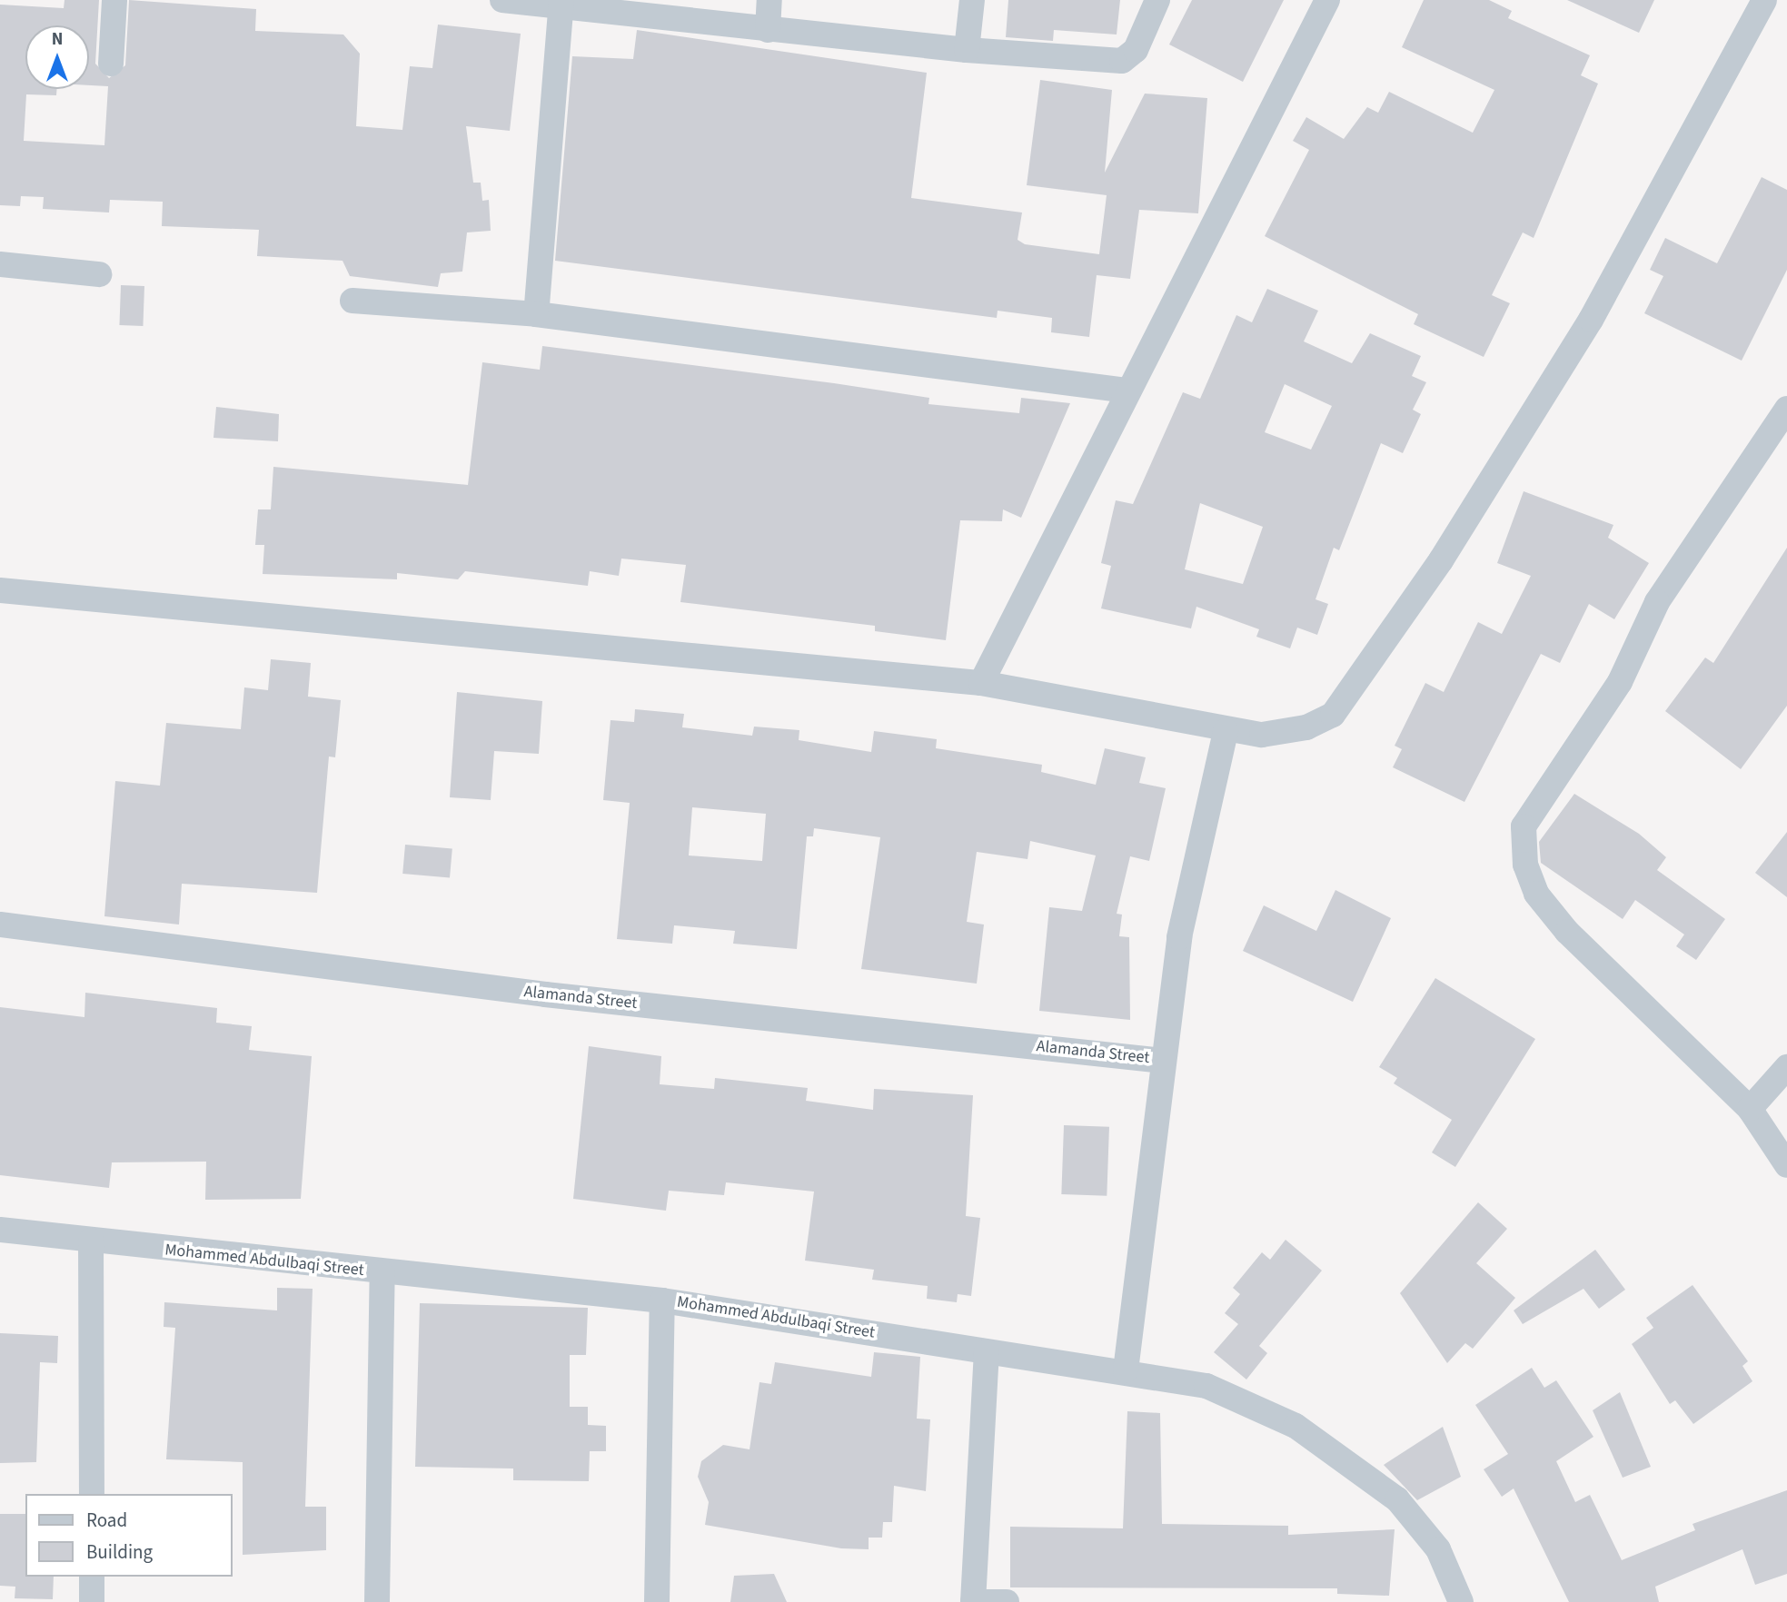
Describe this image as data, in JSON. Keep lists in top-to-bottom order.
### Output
{
  "streets": {
    "street": ["Alamanda Street", "Mohammed Abdulbaqi Street"]
  },
  "legend": ["Road", "Building"],
  "north": "top"
}
